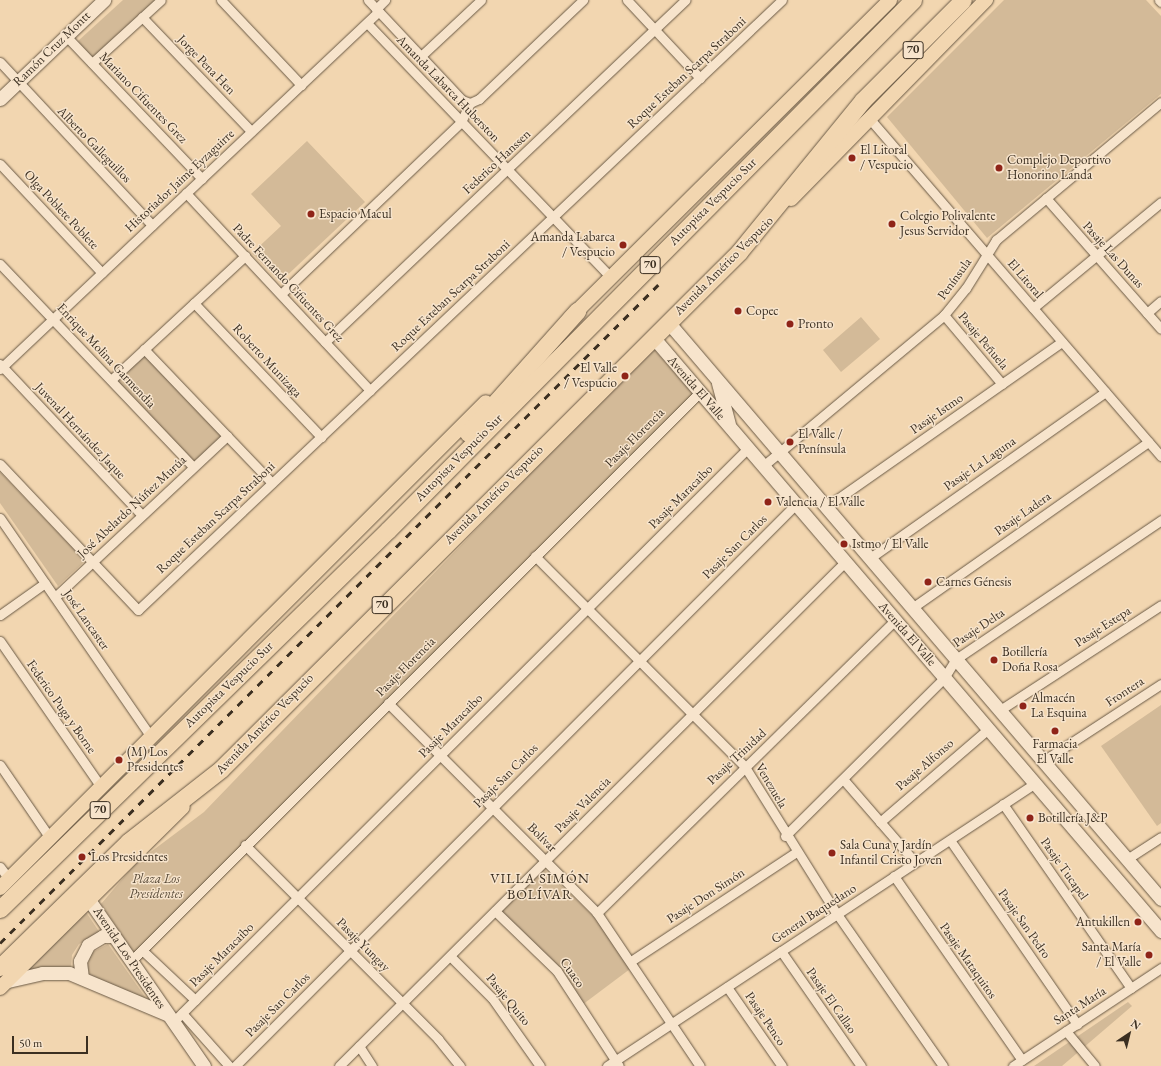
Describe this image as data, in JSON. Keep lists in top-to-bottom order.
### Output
{
  "streets": {
    "highway": ["70", "Autopista Vespucio Sur", "Avenida Américo Vespucio"],
    "street": [
      "Ramón Cruz Montt",
      "Jorge Pena Hen",
      "Roque Esteban Scarpa Straboni",
      "Amanda Labarca Huberston",
      "Mariano Cifuentes Grez",
      "Alberto Galleguillos",
      "Federico Hanssen",
      "Historiador Jaime Eyzaguirre",
      "Olga Poblete Poblete",
      "Pasaje Las Dunas",
      "Península",
      "El Litoral",
      "Padre Fernando Cifuentes Grez",
      "Pasaje Peñuela",
      "Enrique Molina Garmendia",
      "Roberto Munizaga",
      "Avenida El Valle",
      "Pasaje Istmo",
      "Juvenal Hernández Jaque",
      "Pasaje Florencia",
      "Pasaje La Laguna",
      "Pasaje Maracaibo",
      "José Abelardo Núñez Murúa",
      "Pasaje Ladera",
      "Pasaje San Carlos",
      "José Lancaster",
      "Pasaje Estepa",
      "Pasaje Delta",
      "Frontera",
      "Federico Puga y Borne",
      "Pasaje Trinidad",
      "Pasaje Alfonso",
      "Venezuela",
      "Pasaje Valencia",
      "Bolívar",
      "Pasaje Tucapel",
      "Pasaje Don Simón",
      "General Baquedano",
      "Pasaje San Pedro",
      "Pasaje Yungay",
      "Avenida Los Presidentes",
      "Pasaje Mataquitos",
      "Cuaco",
      "Pasaje Quito",
      "Pasaje El Callao",
      "Santa María",
      "Pasaje Penco"
    ]
  },
  "crossings": [
    ["Ramón Cruz Montt", "Mariano Cifuentes Grez"],
    ["Ramón Cruz Montt", "Alberto Galleguillos"],
    ["70", "Avenida Américo Vespucio"],
    ["70", "Avenida Los Presidentes"],
    ["Jorge Pena Hen", "Historiador Jaime Eyzaguirre"],
    ["Roque Esteban Scarpa Straboni", "Amanda Labarca Huberston"],
    ["Roque Esteban Scarpa Straboni", "Padre Fernando Cifuentes Grez"],
    ["Roque Esteban Scarpa Straboni", "Roberto Munizaga"],
    ["Roque Esteban Scarpa Straboni", "José Abelardo Núñez Murúa"],
    ["Amanda Labarca Huberston", "Federico Hanssen"],
    ["Amanda Labarca Huberston", "Historiador Jaime Eyzaguirre"],
    ["Mariano Cifuentes Grez", "Historiador Jaime Eyzaguirre"],
    ["Alberto Galleguillos", "Historiador Jaime Eyzaguirre"],
    ["Federico Hanssen", "Padre Fernando Cifuentes Grez"],
    ["Historiador Jaime Eyzaguirre", "Olga Poblete Poblete"],
    ["Historiador Jaime Eyzaguirre", "Padre Fernando Cifuentes Grez"],
    ["Historiador Jaime Eyzaguirre", "Enrique Molina Garmendia"],
    ["Historiador Jaime Eyzaguirre", "Juvenal Hernández Jaque"],
    ["Pasaje Las Dunas", "Península"],
    ["Avenida Américo Vespucio", "El Litoral"],
    ["Avenida Américo Vespucio", "Avenida El Valle"],
    ["Avenida Américo Vespucio", "Avenida Los Presidentes"],
    ["Península", "El Litoral"],
    ["Península", "Pasaje Peñuela"],
    ["Península", "Avenida El Valle"],
    ["El Litoral", "Pasaje Istmo"],
    ["El Litoral", "Pasaje La Laguna"],
    ["El Litoral", "Pasaje Ladera"],
    ["Pasaje Peñuela", "Pasaje Istmo"],
    ["Enrique Molina Garmendia", "José Abelardo Núñez Murúa"],
    ["Avenida El Valle", "Pasaje Istmo"],
    ["Avenida El Valle", "Pasaje Florencia"],
    ["Avenida El Valle", "Pasaje La Laguna"],
    ["Avenida El Valle", "Pasaje Maracaibo"],
    ["Avenida El Valle", "Pasaje Ladera"],
    ["Avenida El Valle", "Pasaje San Carlos"],
    ["Avenida El Valle", "Pasaje Estepa"],
    ["Avenida El Valle", "Pasaje Delta"],
    ["Avenida El Valle", "Frontera"],
    ["Avenida El Valle", "Pasaje Trinidad"],
    ["Avenida El Valle", "Pasaje Alfonso"],
    ["Avenida El Valle", "Pasaje Valencia"],
    ["Avenida El Valle", "General Baquedano"],
    ["Juvenal Hernández Jaque", "José Abelardo Núñez Murúa"],
    ["Pasaje Florencia", "Venezuela"],
    ["Pasaje Florencia", "Bolívar"],
    ["Pasaje Florencia", "Pasaje Yungay"],
    ["Pasaje Florencia", "Avenida Los Presidentes"],
    ["Pasaje Maracaibo", "Venezuela"],
    ["Pasaje Maracaibo", "Bolívar"],
    ["Pasaje Maracaibo", "Pasaje Yungay"],
    ["Pasaje Maracaibo", "Avenida Los Presidentes"],
    ["José Abelardo Núñez Murúa", "José Lancaster"],
    ["Pasaje San Carlos", "Venezuela"],
    ["Pasaje San Carlos", "Bolívar"],
    ["Pasaje San Carlos", "Pasaje Yungay"],
    ["Pasaje Delta", "Venezuela"],
    ["Pasaje Trinidad", "Venezuela"],
    ["Pasaje Trinidad", "Bolívar"],
    ["Venezuela", "Pasaje Valencia"],
    ["Venezuela", "Pasaje Don Simón"],
    ["Venezuela", "General Baquedano"],
    ["Pasaje Valencia", "Bolívar"],
    ["Pasaje Valencia", "Pasaje Yungay"],
    ["Pasaje Valencia", "Cuaco"],
    ["Pasaje Valencia", "Pasaje Quito"],
    ["Bolívar", "Pasaje Don Simón"],
    ["Bolívar", "General Baquedano"],
    ["Pasaje Tucapel", "General Baquedano"],
    ["Pasaje Tucapel", "Santa María"],
    ["General Baquedano", "Pasaje San Pedro"],
    ["General Baquedano", "Pasaje Mataquitos"],
    ["General Baquedano", "Cuaco"],
    ["General Baquedano", "Pasaje El Callao"],
    ["General Baquedano", "Pasaje Penco"],
    ["Pasaje San Pedro", "Santa María"],
    ["Pasaje Mataquitos", "Santa María"]
  ],
  "districts": ["VILLA SIMÓN BOLÍVAR"],
  "parks": ["Plaza Los Presidentes"],
  "places": [
    "El Litoral / Vespucio",
    "Complejo Deportivo Honorino Landa",
    "Espacio Macul",
    "Colegio Polivalente Jesus Servidor",
    "Amanda Labarca / Vespucio",
    "Copec",
    "Pronto",
    "El Valle / Vespucio",
    "El Valle / Península",
    "Valencia / El Valle",
    "Istmo / El Valle",
    "Carnes Génesis",
    "Botillería Doña Rosa",
    "Almacén La Esquina",
    "Farmacia El Valle",
    "(M) Los Presidentes",
    "Botillería J&P",
    "Sala Cuna y Jardín Infantil Cristo Joven",
    "Los Presidentes",
    "Antukillen",
    "Santa María / El Valle"
  ],
  "scale_bar": "50 m",
  "north": "top right"
}
